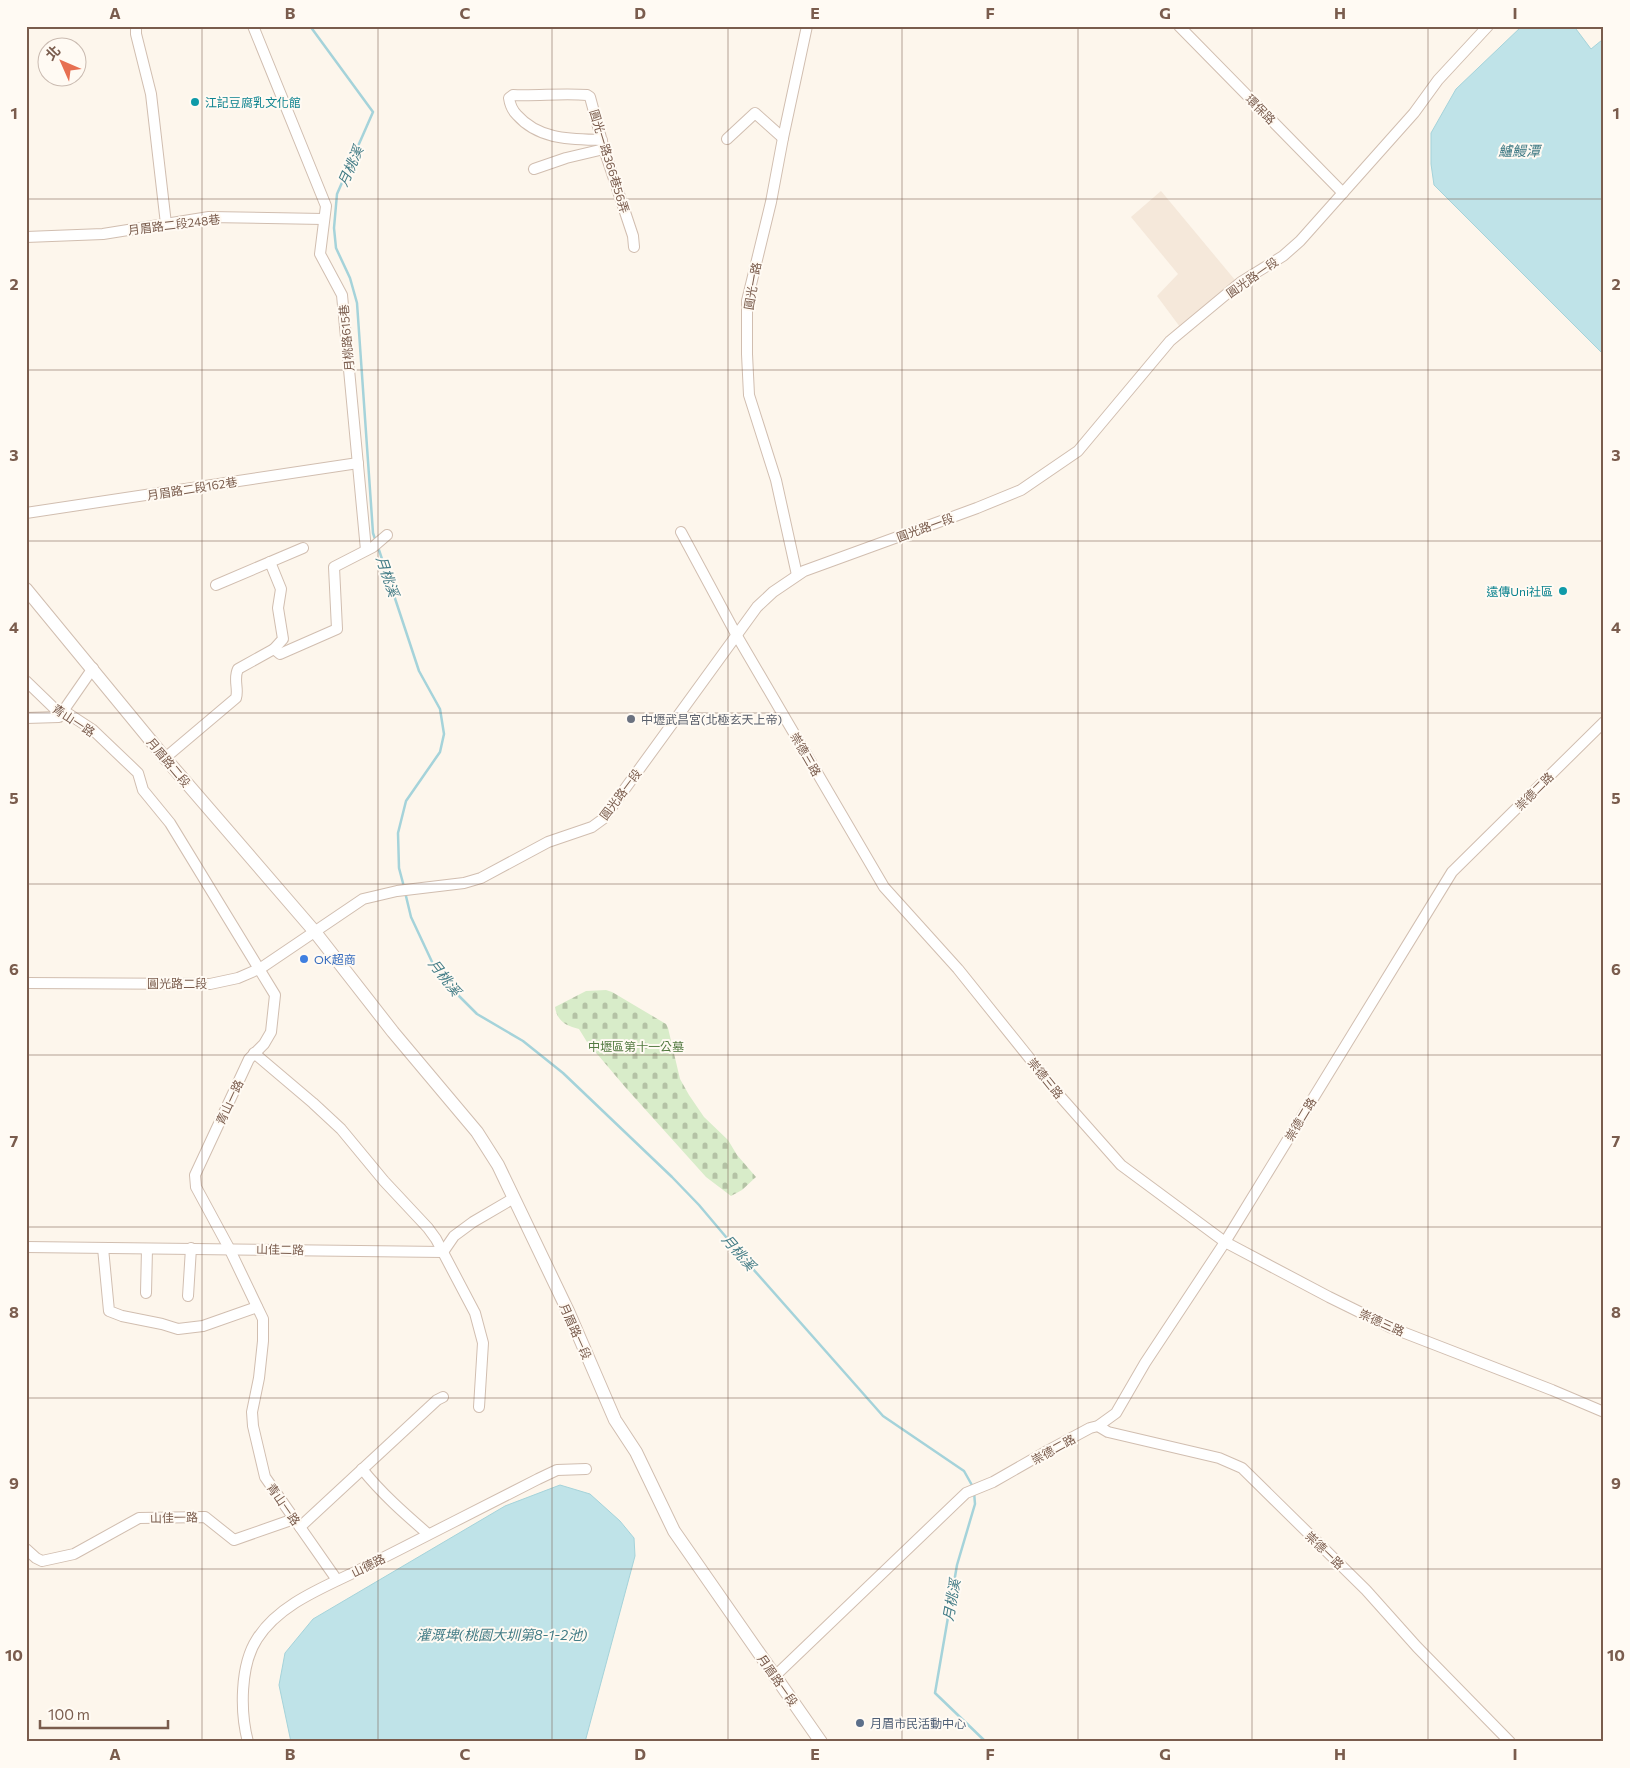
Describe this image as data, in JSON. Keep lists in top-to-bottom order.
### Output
{
  "streets": {
    "street": [
      "環保路",
      "圓光一路366巷56弄",
      "月眉路二段248巷",
      "圓光路一段",
      "圓光一路",
      "月桃路615巷",
      "月眉路二段162巷",
      "青山一路",
      "崇德三路",
      "月眉路二段",
      "崇德二路",
      "圓光路二段",
      "山佳二路",
      "月眉路一段",
      "山佳一路",
      "崇德一路",
      "山德路"
    ]
  },
  "crossings": [
    ["環保路", "圓光路一段"],
    ["月眉路二段248巷", "月桃路615巷"],
    ["圓光路一段", "圓光一路"],
    ["圓光路一段", "崇德三路"],
    ["圓光路一段", "月眉路二段"],
    ["圓光路一段", "圓光路二段"],
    ["圓光路一段", "月眉路一段"],
    ["月桃路615巷", "月眉路二段162巷"],
    ["青山一路", "圓光路二段"],
    ["青山一路", "山佳二路"],
    ["青山一路", "山佳一路"],
    ["青山一路", "山德路"],
    ["崇德三路", "崇德二路"],
    ["月眉路二段", "圓光路二段"],
    ["月眉路二段", "月眉路一段"],
    ["崇德二路", "月眉路一段"],
    ["崇德二路", "崇德一路"],
    ["圓光路二段", "月眉路一段"]
  ],
  "water": ["鱸鰻潭", "月桃溪", "灌溉埤(桃園大圳第8-1-2池)"],
  "parks": ["中壢區第十一公墓"],
  "places": [
    "江記豆腐乳文化館",
    "遠傳Uni社區",
    "中壢武昌宮(北極玄天上帝)",
    "OK超商",
    "月眉市民活動中心"
  ],
  "scale_bar": "100 m",
  "north": "top left",
  "grid": {
    "columns": [
      "A",
      "B",
      "C",
      "D",
      "E",
      "F",
      "G",
      "H",
      "I"
    ],
    "rows": [
      "1",
      "2",
      "3",
      "4",
      "5",
      "6",
      "7",
      "8",
      "9",
      "10"
    ]
  }
}
